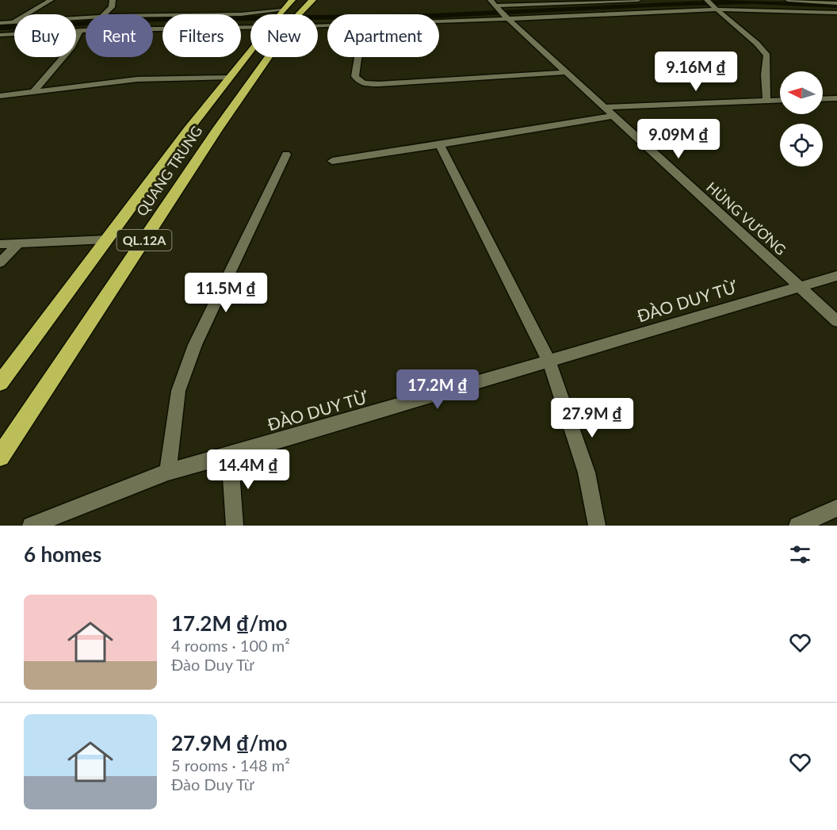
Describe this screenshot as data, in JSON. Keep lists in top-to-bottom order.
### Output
{
  "streets": {
    "highway": ["QUANG TRUNG", "QL.12A"],
    "street": ["HÙNG VƯƠNG", "ĐÀO DUY TỪ"]
  },
  "crossings": [
    ["HÙNG VƯƠNG", "ĐÀO DUY TỪ"]
  ],
  "north": "left",
  "page": {
    "chip": [
      "Buy",
      "Rent",
      "Filters",
      "New",
      "Apartment"
    ],
    "price": [
      "9.16M ₫",
      "9.09M ₫",
      "11.5M ₫",
      "17.2M ₫",
      "27.9M ₫",
      "14.4M ₫"
    ],
    "heading": "6 homes",
    "list": [
      {
        "name": "17.2M ₫/mo",
        "note": "4 rooms · 100 m² · Đào Duy Từ"
      },
      {
        "name": "27.9M ₫/mo",
        "note": "5 rooms · 148 m² · Đào Duy Từ"
      }
    ]
  }
}
